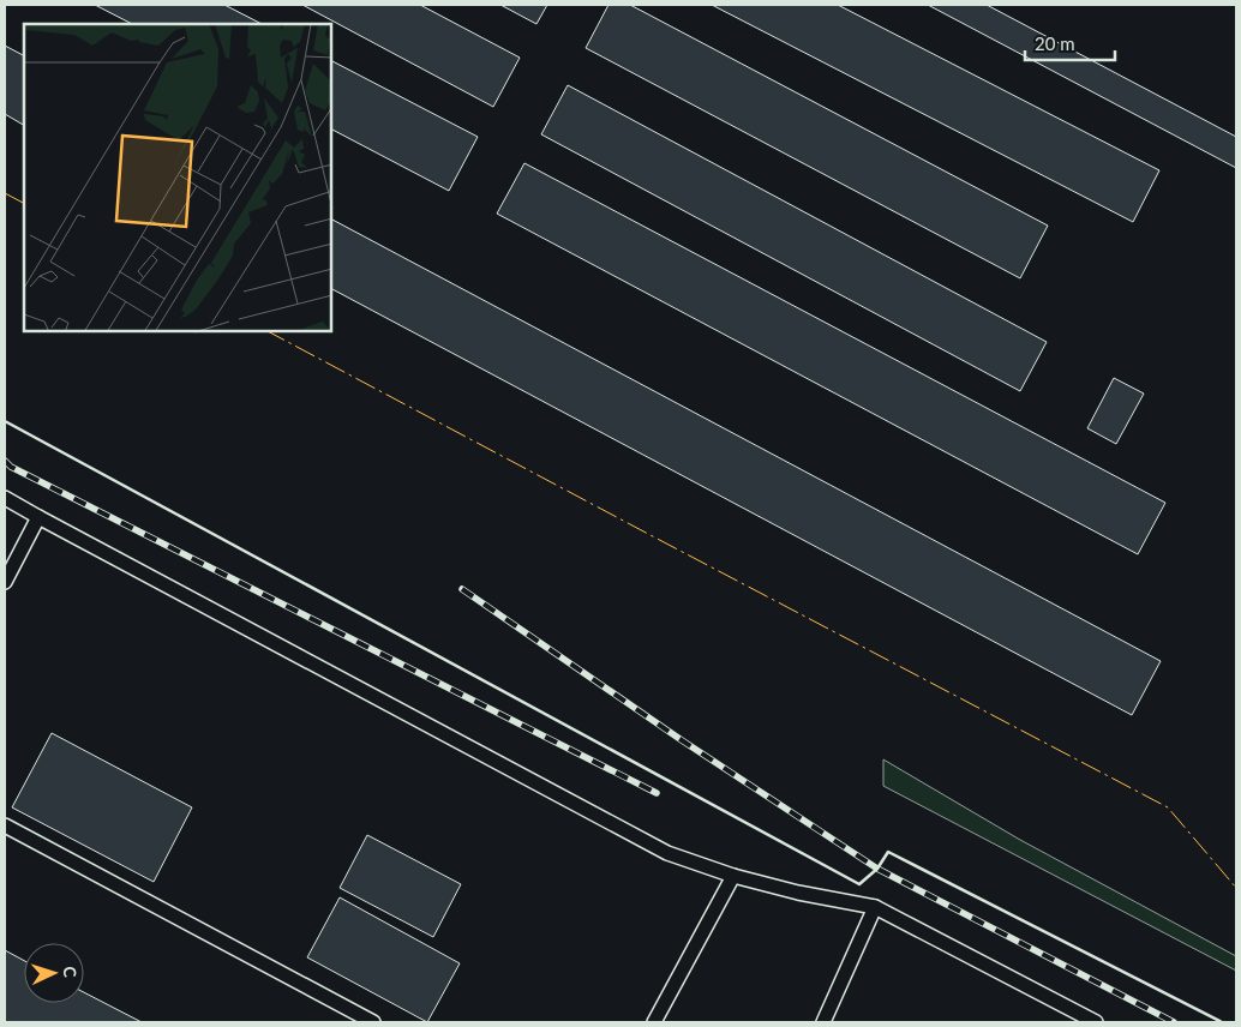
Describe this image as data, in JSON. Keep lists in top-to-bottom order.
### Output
{
  "scale_bar": "20 m",
  "north": "right"
}
